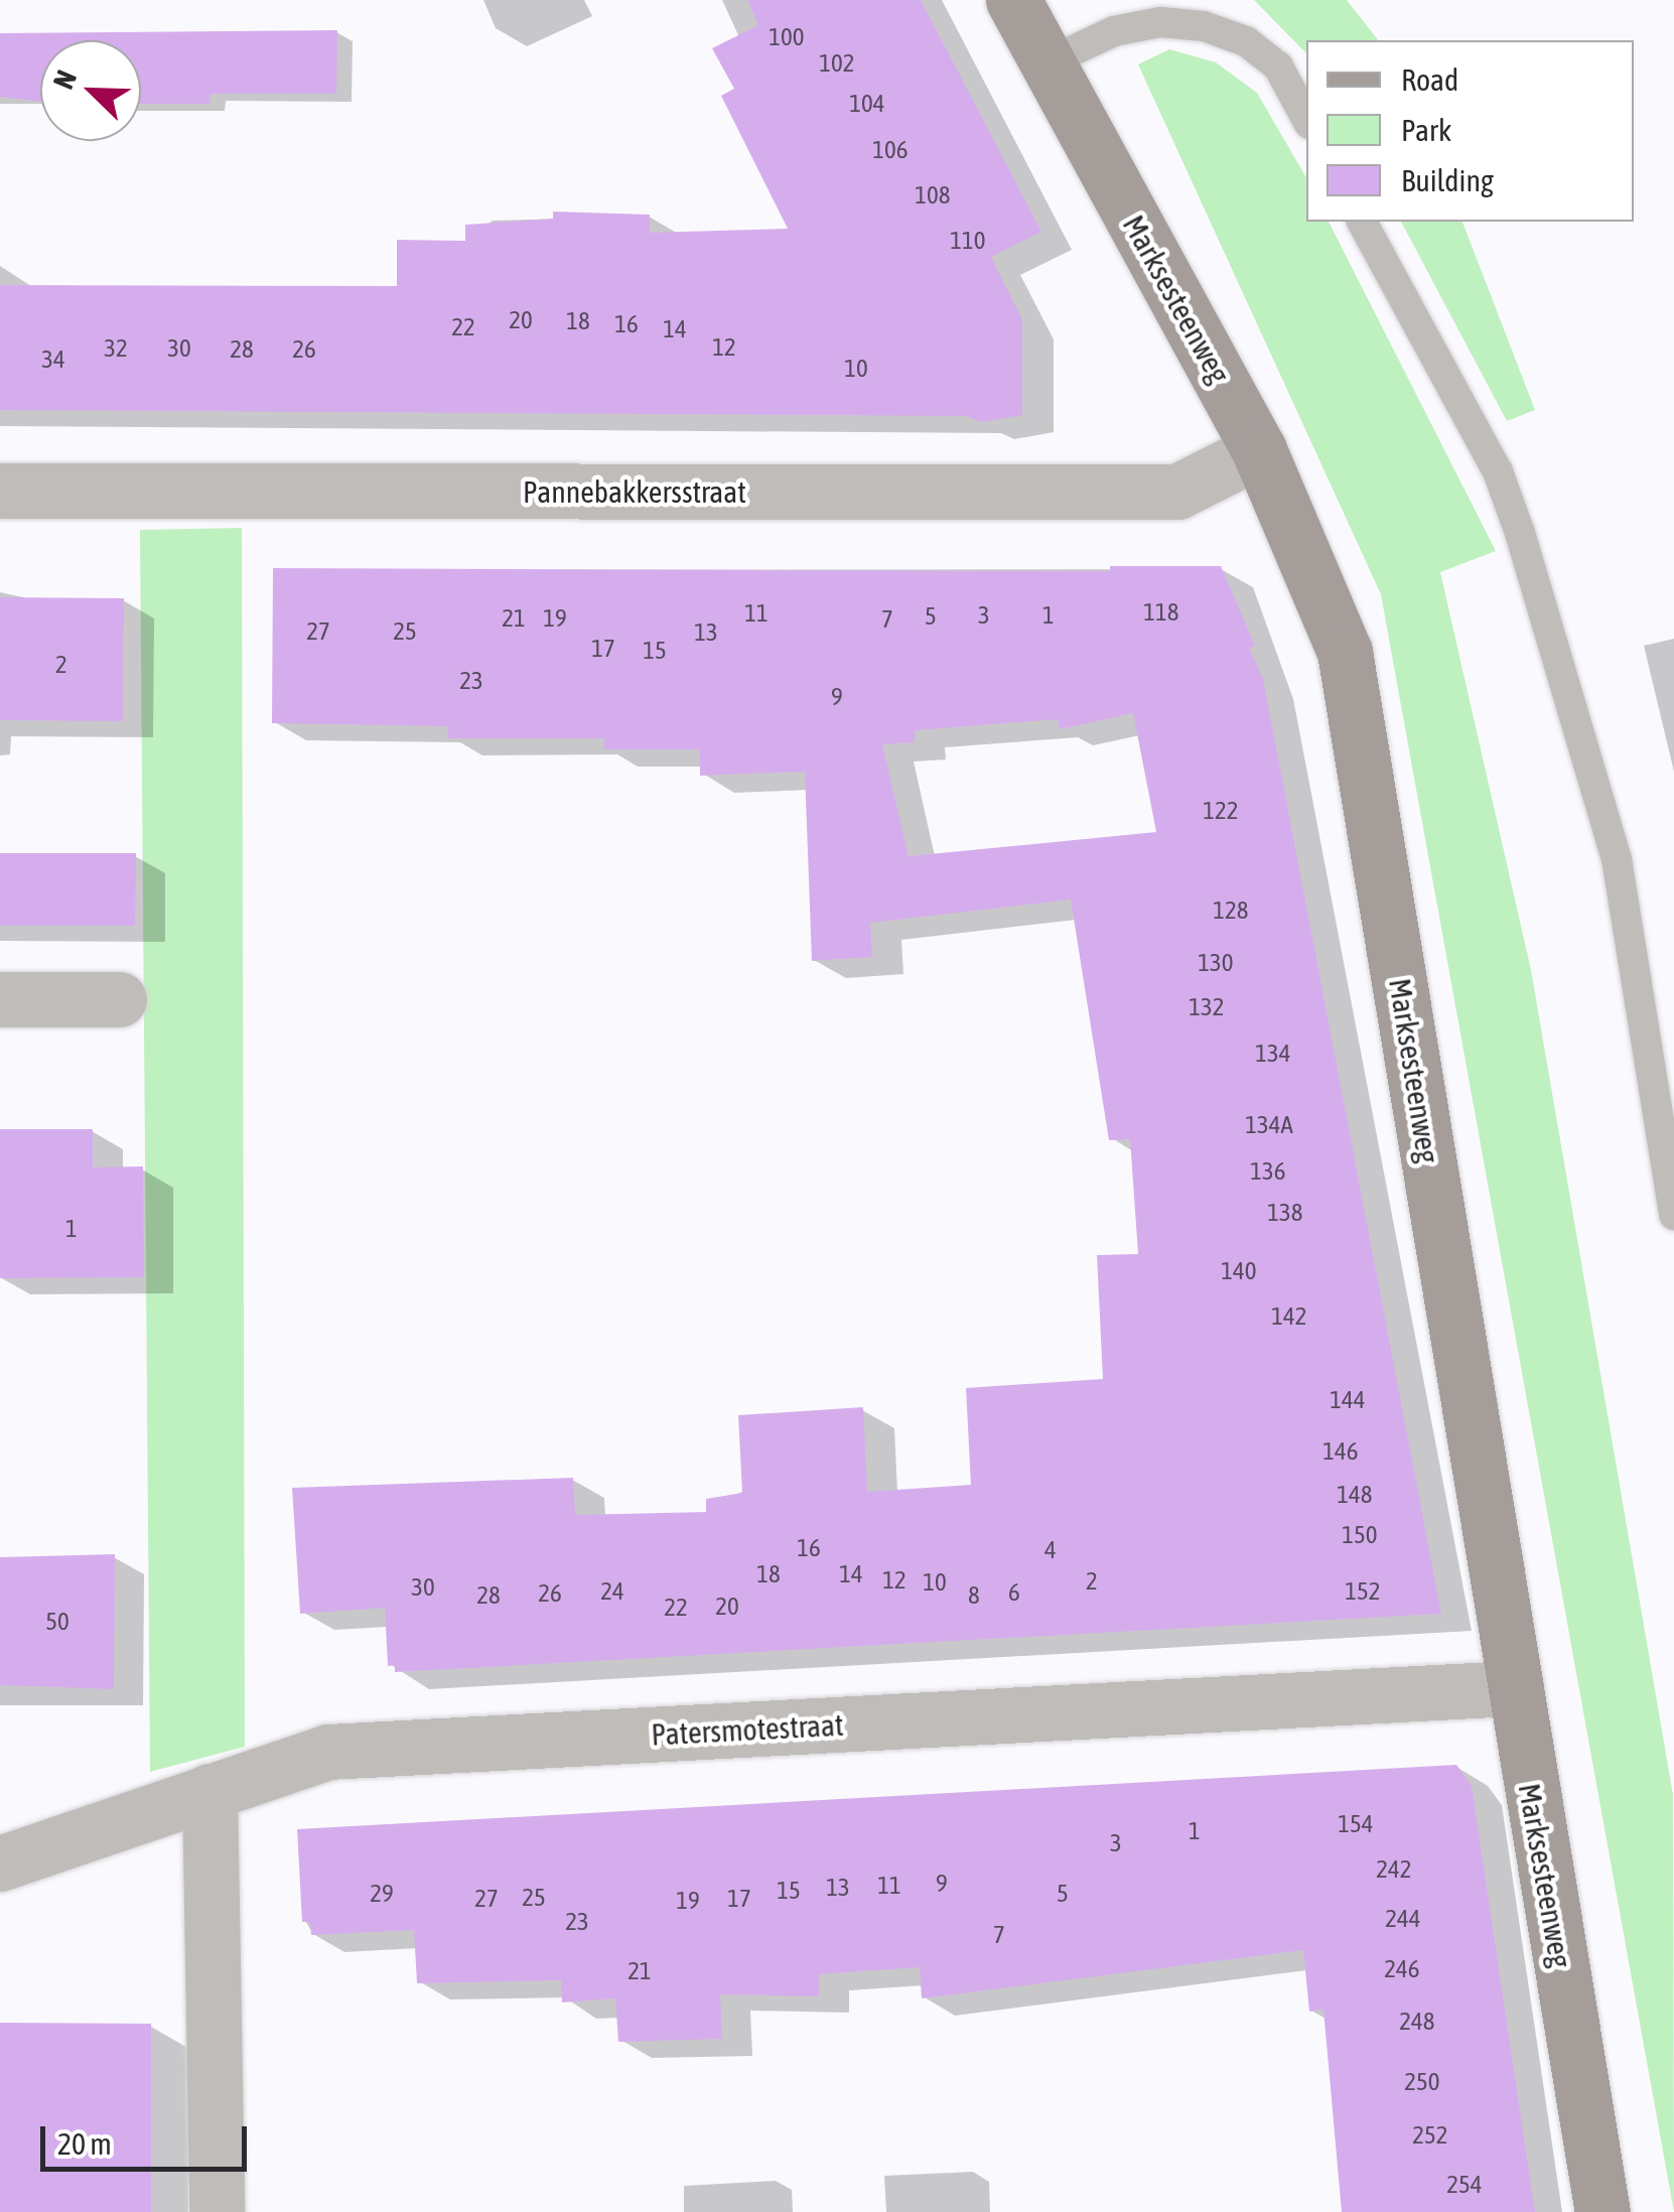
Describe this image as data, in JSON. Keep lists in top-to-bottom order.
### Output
{
  "streets": {
    "street": ["Marksesteenweg", "Pannebakkersstraat", "Patersmotestraat"]
  },
  "crossings": [
    ["Marksesteenweg", "Pannebakkersstraat"],
    ["Marksesteenweg", "Patersmotestraat"]
  ],
  "house_numbers": [
    "100",
    "102",
    "104",
    "106",
    "108",
    "110",
    "20",
    "18",
    "16",
    "22",
    "14",
    "12",
    "32",
    "30",
    "28",
    "26",
    "34",
    "10",
    "118",
    "11",
    "3",
    "1",
    "5",
    "21",
    "19",
    "7",
    "27",
    "25",
    "13",
    "17",
    "15",
    "2",
    "23",
    "9",
    "122",
    "128",
    "130",
    "132",
    "134",
    "134A",
    "136",
    "138",
    "1",
    "140",
    "142",
    "144",
    "146",
    "148",
    "150",
    "16",
    "4",
    "18",
    "14",
    "12",
    "2",
    "10",
    "30",
    "24",
    "152",
    "6",
    "26",
    "28",
    "8",
    "20",
    "22",
    "50",
    "154",
    "1",
    "3",
    "242",
    "9",
    "11",
    "13",
    "15",
    "29",
    "5",
    "25",
    "27",
    "17",
    "19",
    "244",
    "23",
    "7",
    "246",
    "21",
    "248",
    "250",
    "252",
    "254"
  ],
  "legend": ["Road", "Park", "Building"],
  "scale_bar": "20 m",
  "north": "top left"
}
